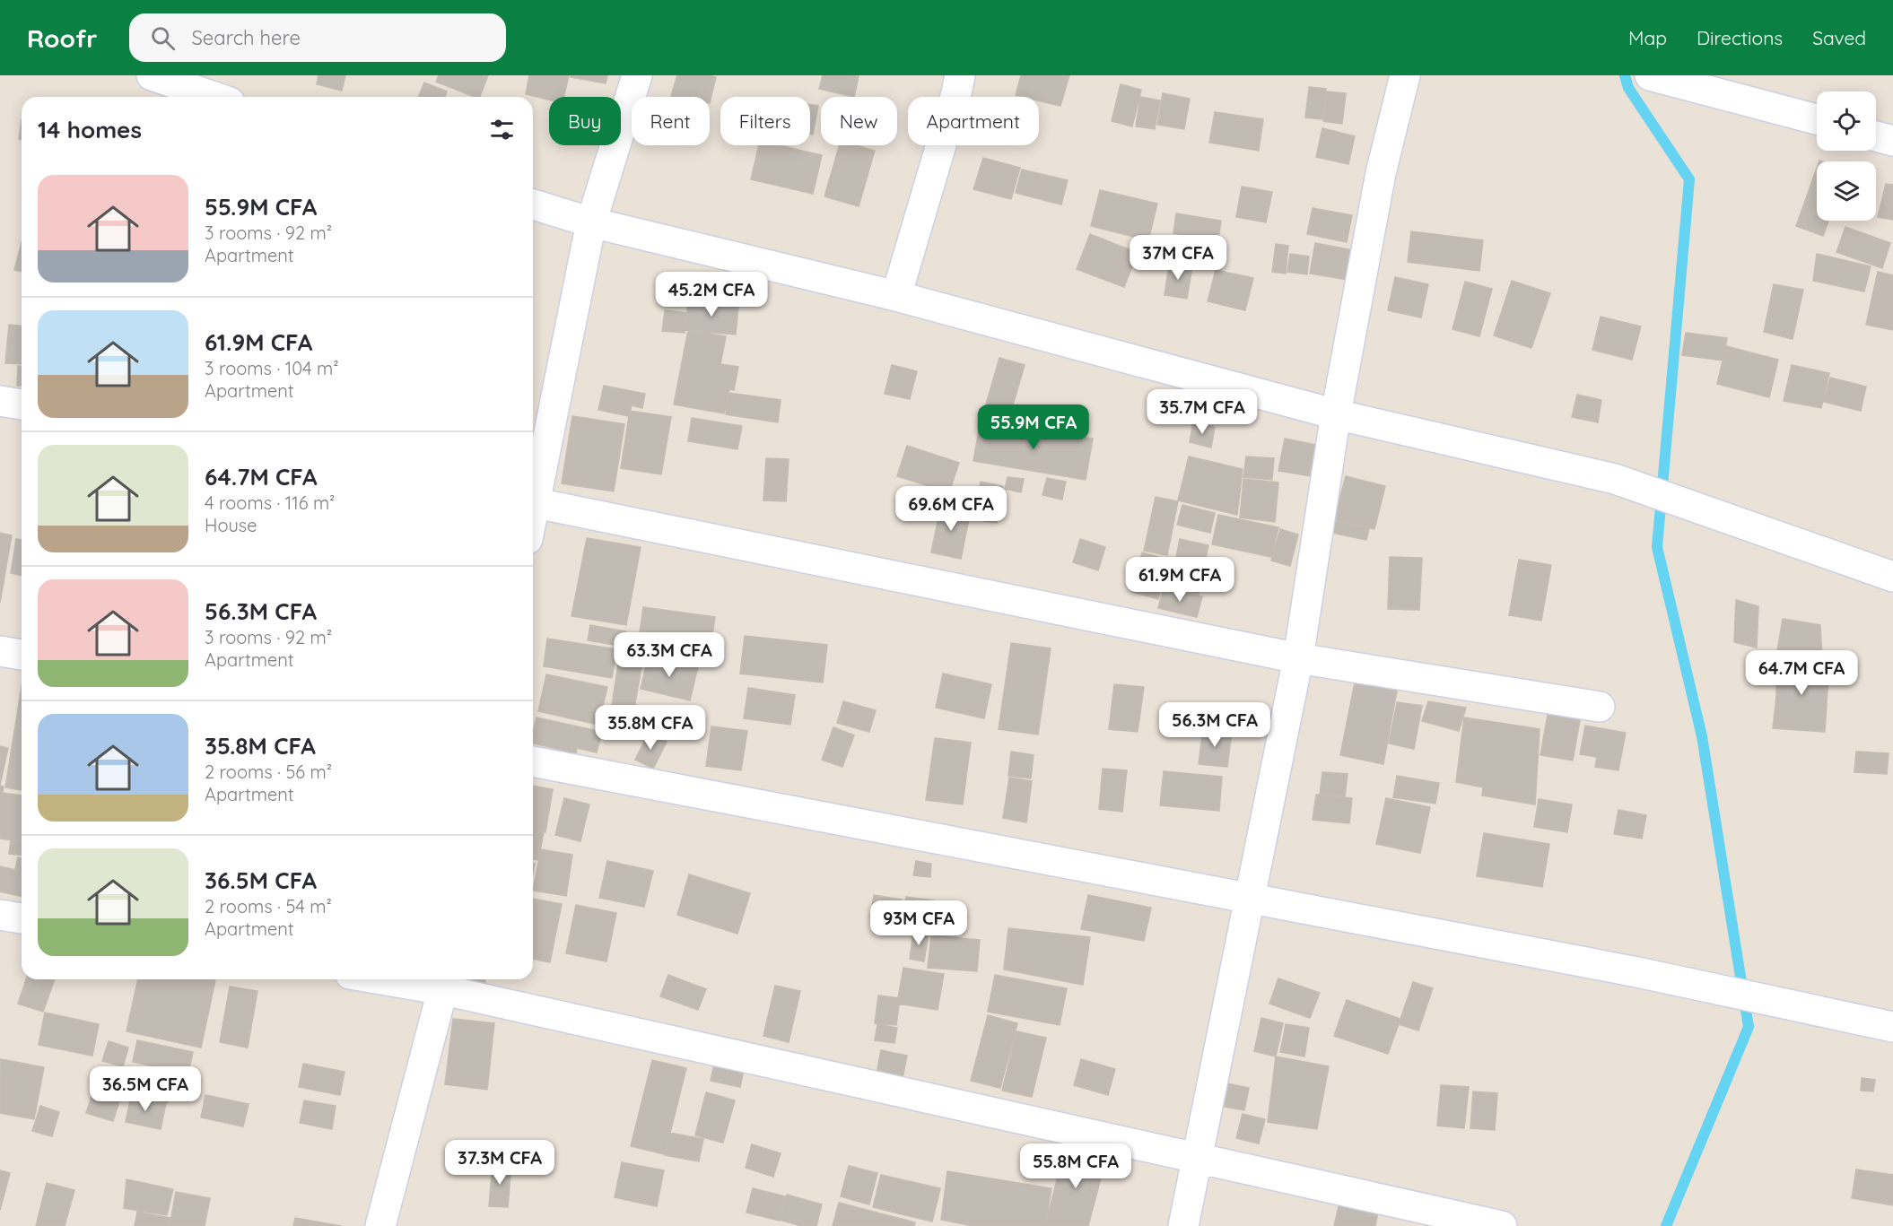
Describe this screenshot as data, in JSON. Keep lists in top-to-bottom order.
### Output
{
  "page": {
    "header": "Roofr",
    "search": "Search here",
    "nav": ["Map", "Directions", "Saved"],
    "chip": [
      "Buy",
      "Rent",
      "Filters",
      "New",
      "Apartment"
    ],
    "heading": "14 homes",
    "list": [
      {
        "name": "55.9M CFA",
        "note": "3 rooms · 92 m² · Apartment"
      },
      {
        "name": "61.9M CFA",
        "note": "3 rooms · 104 m² · Apartment"
      },
      {
        "name": "64.7M CFA",
        "note": "4 rooms · 116 m² · House"
      },
      {
        "name": "56.3M CFA",
        "note": "3 rooms · 92 m² · Apartment"
      },
      {
        "name": "35.8M CFA",
        "note": "2 rooms · 56 m² · Apartment"
      },
      {
        "name": "36.5M CFA",
        "note": "2 rooms · 54 m² · Apartment"
      }
    ],
    "price": [
      "37M CFA",
      "45.2M CFA",
      "35.7M CFA",
      "55.9M CFA",
      "69.6M CFA",
      "61.9M CFA",
      "63.3M CFA",
      "64.7M CFA",
      "56.3M CFA",
      "35.8M CFA",
      "93M CFA",
      "36.5M CFA",
      "37.3M CFA",
      "55.8M CFA"
    ]
  }
}
